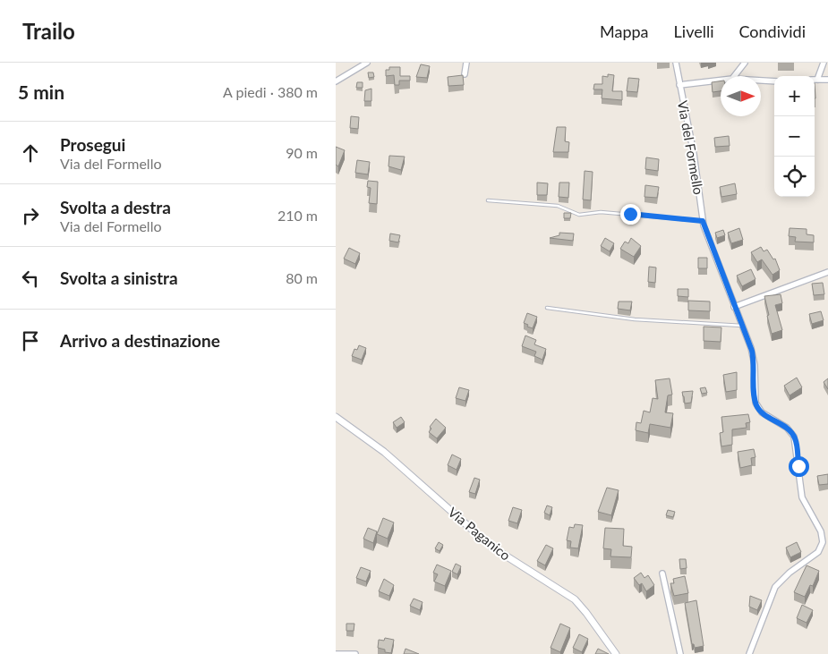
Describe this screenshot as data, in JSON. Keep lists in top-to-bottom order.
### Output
{
  "streets": {
    "street": ["Via del Formello", "Via Paganico"]
  },
  "north": "right",
  "page": {
    "header": "Trailo",
    "nav": ["Mappa", "Livelli", "Condividi"],
    "heading": ["5 min", "A piedi · 380 m"],
    "map_buttons": ["+", "−"],
    "list": [
      ["Prosegui", "Via del Formello", "90 m"],
      ["Svolta a destra", "Via del Formello", "210 m"],
      ["Svolta a sinistra", "80 m"],
      "Arrivo a destinazione"
    ]
  }
}
